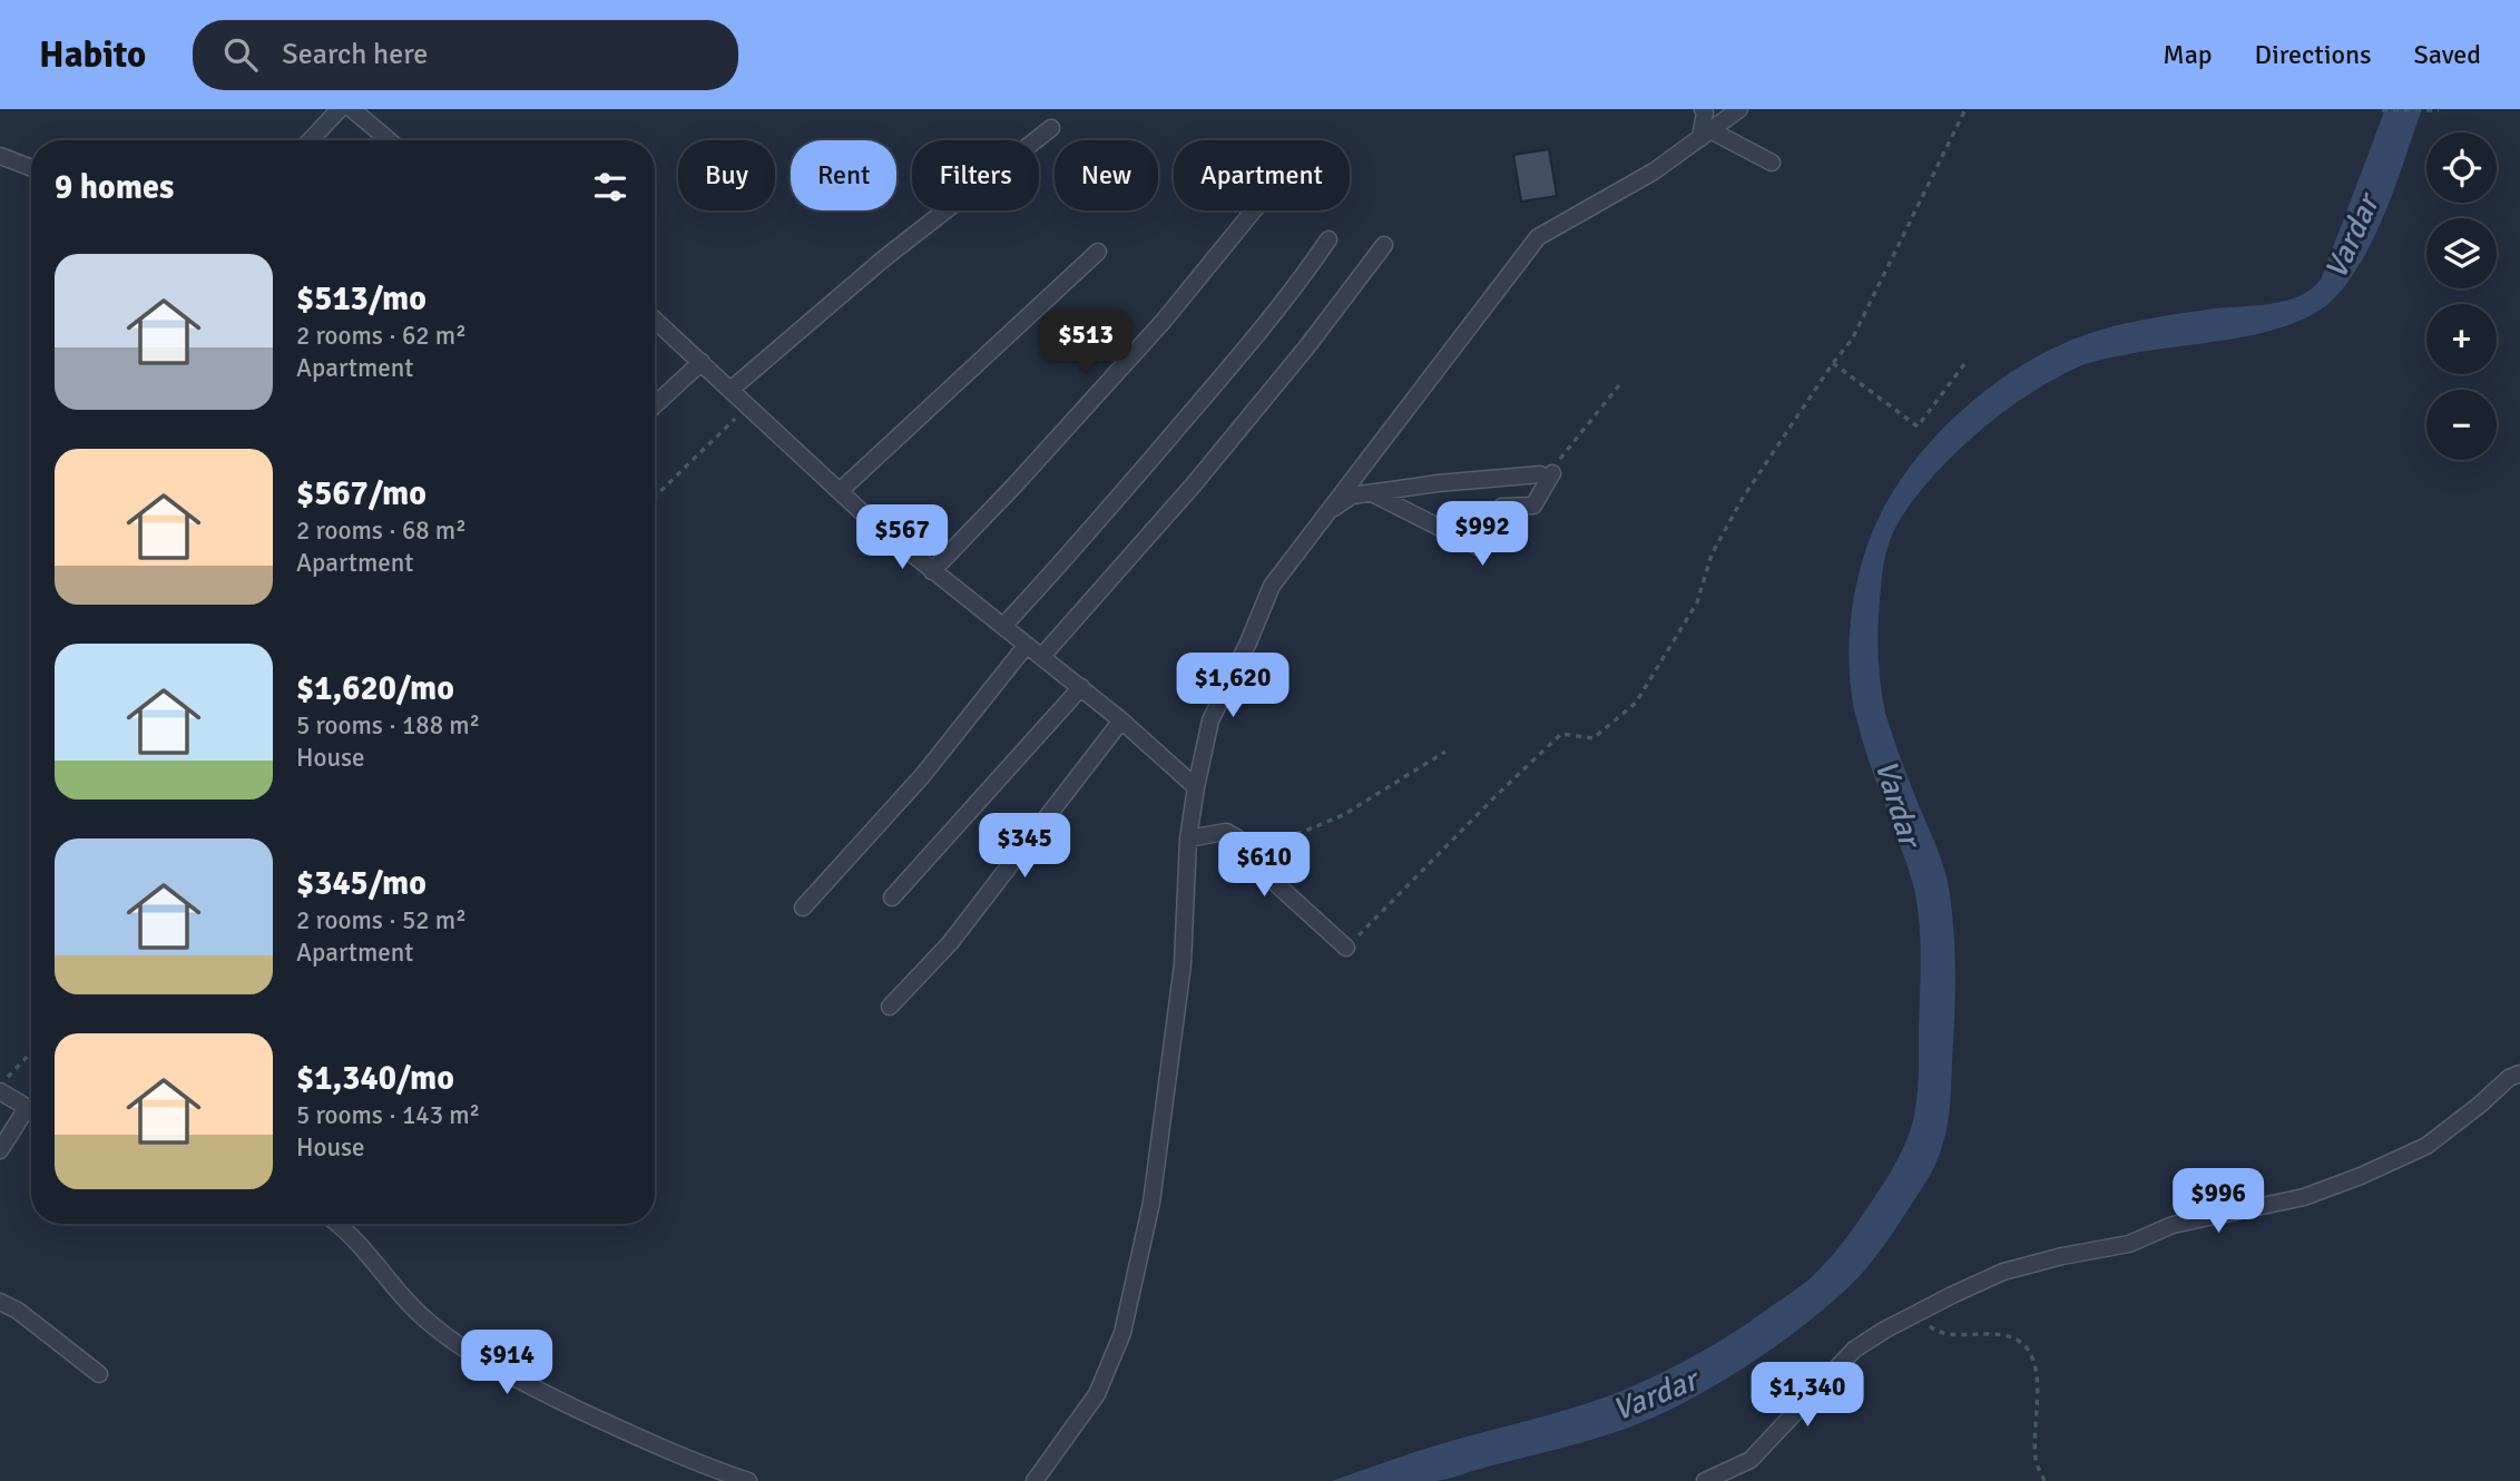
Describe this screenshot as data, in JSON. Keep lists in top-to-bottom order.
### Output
{
  "water": ["Vardar"],
  "page": {
    "header": "Habito",
    "search": "Search here",
    "nav": ["Map", "Directions", "Saved"],
    "map_buttons": ["+", "−"],
    "chip": [
      "Buy",
      "Rent",
      "Filters",
      "New",
      "Apartment"
    ],
    "heading": "9 homes",
    "list": [
      {
        "name": "$513/mo",
        "note": "2 rooms · 62 m² · Apartment"
      },
      {
        "name": "$567/mo",
        "note": "2 rooms · 68 m² · Apartment"
      },
      {
        "name": "$1,620/mo",
        "note": "5 rooms · 188 m² · House"
      },
      {
        "name": "$345/mo",
        "note": "2 rooms · 52 m² · Apartment"
      },
      {
        "name": "$1,340/mo",
        "note": "5 rooms · 143 m² · House"
      }
    ],
    "price": [
      "$513",
      "$992",
      "$567",
      "$1,620",
      "$345",
      "$610",
      "$996",
      "$914",
      "$1,340"
    ]
  }
}
